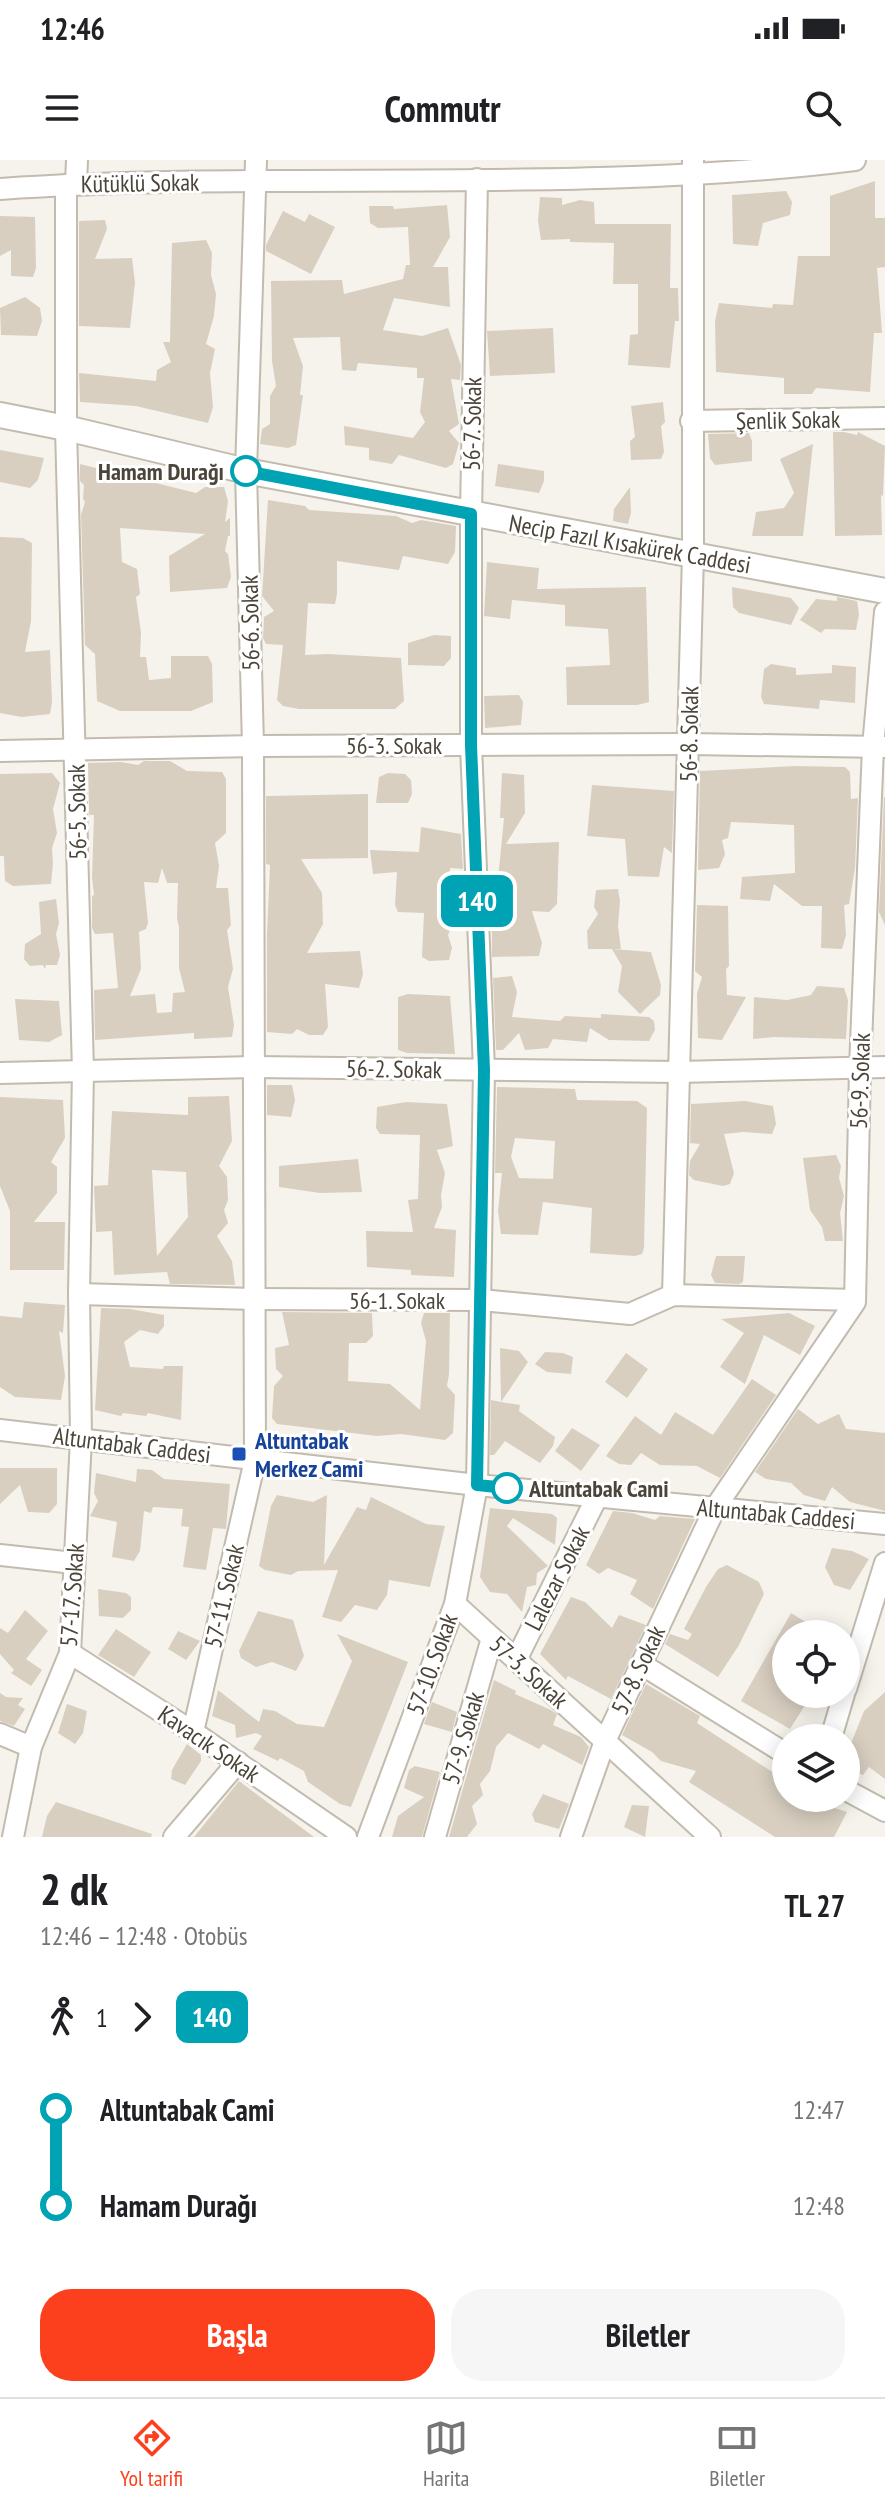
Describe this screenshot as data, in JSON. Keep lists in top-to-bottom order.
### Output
{
  "streets": {
    "street": [
      "Kütüklü Sokak",
      "Şenlik Sokak",
      "56-7. Sokak",
      "Necip Fazıl Kısakürek Caddesi",
      "56-6. Sokak",
      "56-8. Sokak",
      "56-3. Sokak",
      "56-5. Sokak",
      "56-2. Sokak",
      "56-9. Sokak",
      "56-1. Sokak",
      "Altuntabak Caddesi",
      "Lalezar Sokak",
      "57-17. Sokak",
      "57-11. Sokak",
      "57-10. Sokak",
      "57-8. Sokak",
      "57-3. Sokak",
      "57-9. Sokak",
      "Kavacık Sokak"
    ]
  },
  "crossings": [
    ["Kütüklü Sokak", "56-7. Sokak"],
    ["Kütüklü Sokak", "56-6. Sokak"],
    ["Kütüklü Sokak", "56-8. Sokak"],
    ["Kütüklü Sokak", "56-5. Sokak"],
    ["Şenlik Sokak", "56-8. Sokak"],
    ["56-7. Sokak", "Necip Fazıl Kısakürek Caddesi"],
    ["56-7. Sokak", "56-3. Sokak"],
    ["56-7. Sokak", "56-2. Sokak"],
    ["56-7. Sokak", "56-1. Sokak"],
    ["56-7. Sokak", "Altuntabak Caddesi"],
    ["56-7. Sokak", "57-10. Sokak"],
    ["Necip Fazıl Kısakürek Caddesi", "56-6. Sokak"],
    ["Necip Fazıl Kısakürek Caddesi", "56-8. Sokak"],
    ["Necip Fazıl Kısakürek Caddesi", "56-5. Sokak"],
    ["56-6. Sokak", "56-3. Sokak"],
    ["56-6. Sokak", "56-2. Sokak"],
    ["56-6. Sokak", "56-1. Sokak"],
    ["56-6. Sokak", "57-11. Sokak"],
    ["56-8. Sokak", "56-3. Sokak"],
    ["56-8. Sokak", "56-2. Sokak"],
    ["56-8. Sokak", "56-1. Sokak"],
    ["56-3. Sokak", "56-5. Sokak"],
    ["56-3. Sokak", "56-9. Sokak"],
    ["56-5. Sokak", "56-2. Sokak"],
    ["56-5. Sokak", "56-1. Sokak"],
    ["56-5. Sokak", "Altuntabak Caddesi"],
    ["56-5. Sokak", "57-17. Sokak"],
    ["56-2. Sokak", "56-9. Sokak"],
    ["56-9. Sokak", "56-1. Sokak"],
    ["56-9. Sokak", "Altuntabak Caddesi"],
    ["56-9. Sokak", "57-8. Sokak"],
    ["56-1. Sokak", "57-11. Sokak"],
    ["Altuntabak Caddesi", "Lalezar Sokak"],
    ["Altuntabak Caddesi", "57-17. Sokak"],
    ["Altuntabak Caddesi", "57-11. Sokak"],
    ["Altuntabak Caddesi", "57-10. Sokak"],
    ["Altuntabak Caddesi", "57-8. Sokak"],
    ["Lalezar Sokak", "57-3. Sokak"],
    ["57-17. Sokak", "Kavacık Sokak"],
    ["57-11. Sokak", "Kavacık Sokak"],
    ["57-10. Sokak", "57-3. Sokak"],
    ["57-8. Sokak", "57-3. Sokak"],
    ["57-3. Sokak", "57-9. Sokak"]
  ],
  "places": {
    "other": ["Hamam Durağı", "Altuntabak Cami"],
    "transit": ["Altuntabak Merkez Cami"]
  },
  "lines": ["bus line 140"],
  "page": {
    "status": "12:46",
    "header": "Commutr",
    "on_map": "140",
    "heading": ["2 dk", "12:46 – 12:48 · Otobüs", "TL 27"],
    "legs": ["1", "140"],
    "list": [
      {
        "name": "Altuntabak Cami",
        "value": "12:47"
      },
      {
        "name": "Hamam Durağı",
        "value": "12:48"
      }
    ],
    "buttons": ["Başla", "Biletler"],
    "tabs": ["Yol tarifi", "Harita", "Biletler"]
  }
}
